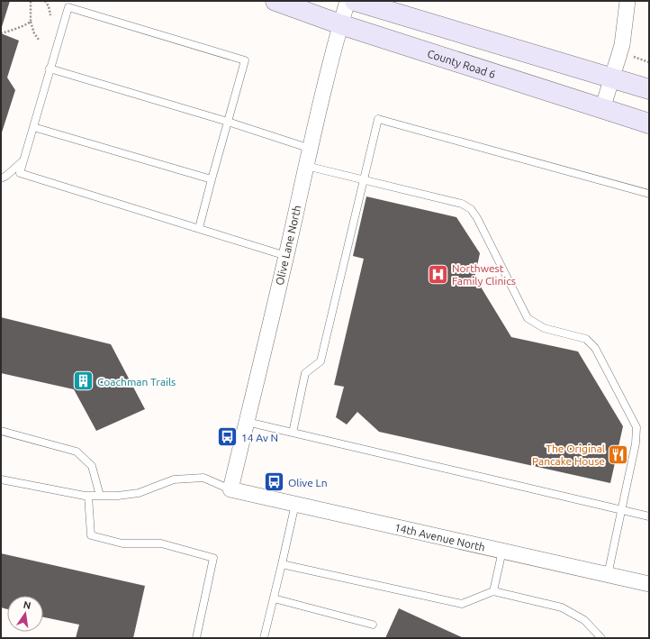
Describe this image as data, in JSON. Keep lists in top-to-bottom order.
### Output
{
  "streets": {
    "main road": ["County Road 6"],
    "street": ["Olive Lane North", "14th Avenue North"]
  },
  "crossings": [
    ["County Road 6", "Olive Lane North"],
    ["Olive Lane North", "14th Avenue North"]
  ],
  "places": {
    "hospital": ["Northwest Family Clinics"],
    "building": ["Coachman Trails"],
    "bus stop": ["14 Av N", "Olive Ln"],
    "restaurant": ["The Original Pancake House"]
  },
  "north": "top"
}
